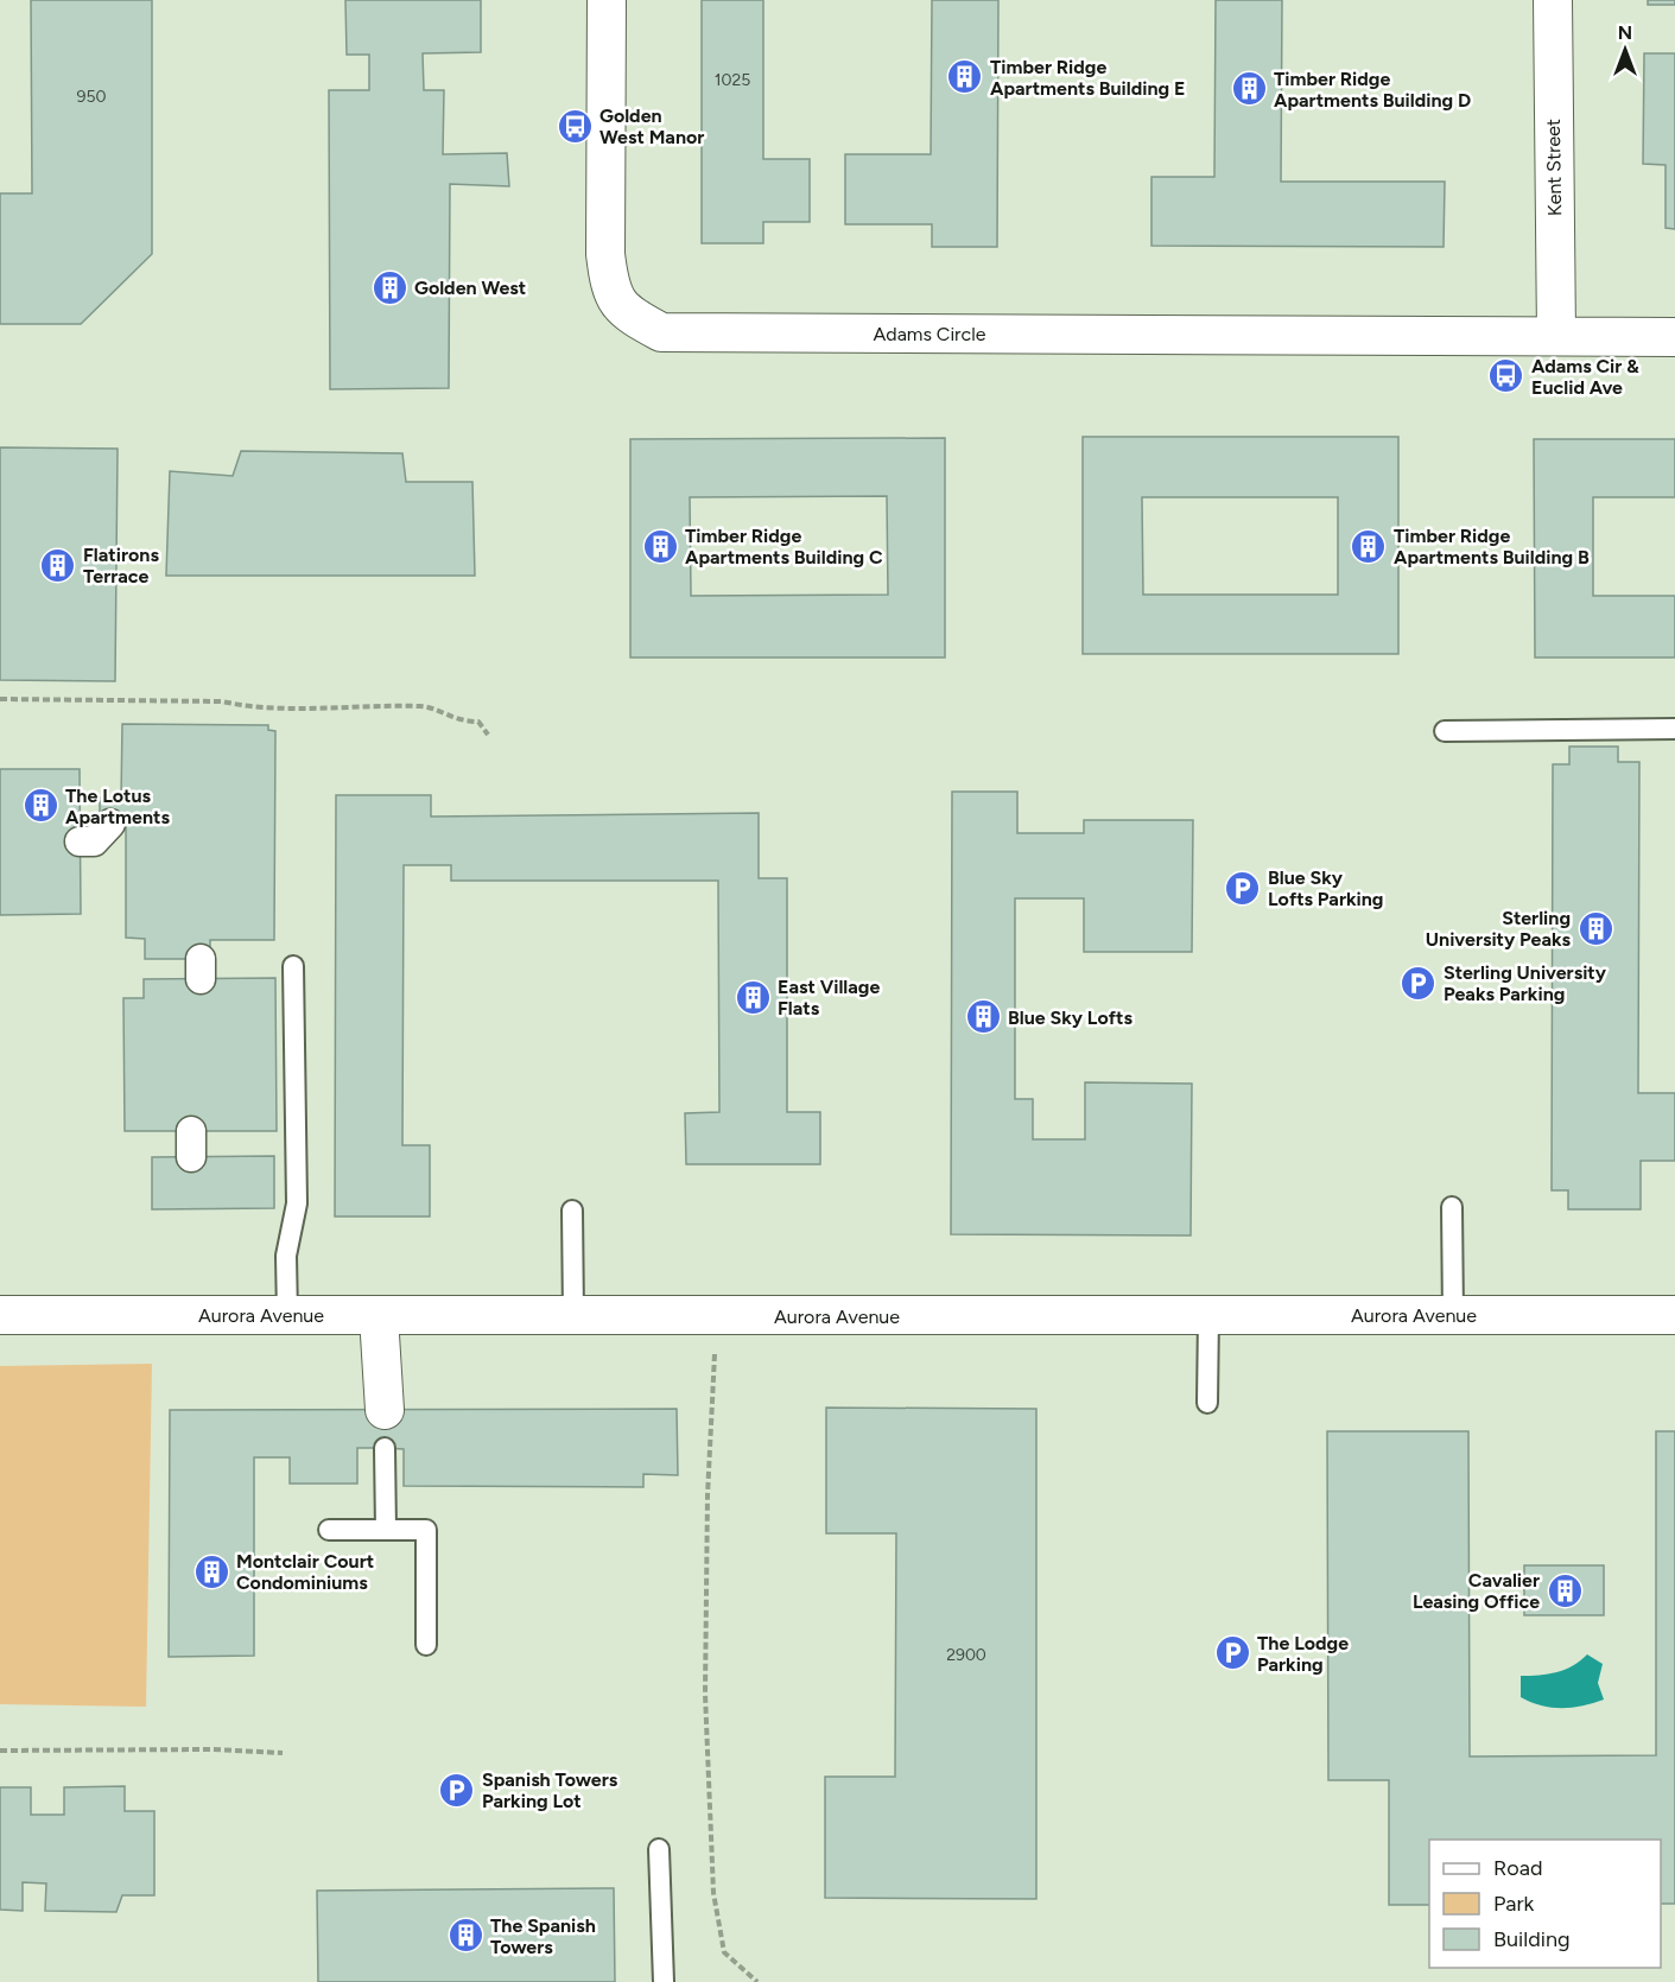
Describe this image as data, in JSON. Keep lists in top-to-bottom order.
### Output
{
  "streets": {
    "street": ["Kent Street", "Adams Circle", "Aurora Avenue"]
  },
  "crossings": [
    ["Kent Street", "Adams Circle"]
  ],
  "places": {
    "building": [
      "Timber Ridge Apartments Building E",
      "Timber Ridge Apartments Building D",
      "Golden West",
      "Timber Ridge Apartments Building C",
      "Timber Ridge Apartments Building B",
      "Flatirons Terrace",
      "The Lotus Apartments",
      "Sterling University Peaks",
      "East Village Flats",
      "Blue Sky Lofts",
      "Montclair Court Condominiums",
      "Cavalier Leasing Office",
      "The Spanish Towers"
    ],
    "bus stop": ["Golden West Manor", "Adams Cir & Euclid Ave"],
    "parking": [
      "Blue Sky Lofts Parking",
      "Sterling University Peaks Parking",
      "The Lodge Parking",
      "Spanish Towers Parking Lot"
    ]
  },
  "house_numbers": ["1025", "950", "2900"],
  "legend": ["Road", "Park", "Building"],
  "north": "top"
}
